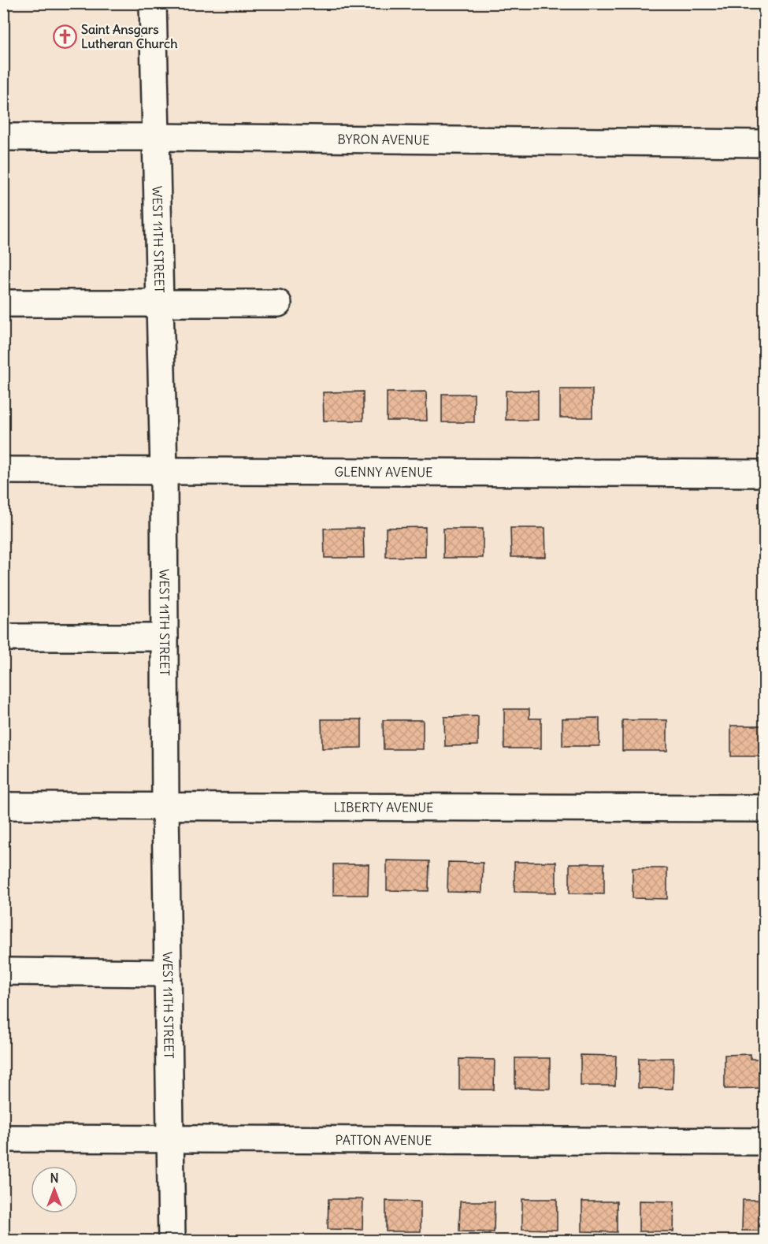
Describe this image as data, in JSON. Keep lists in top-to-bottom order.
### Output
{
  "streets": {
    "street": [
      "BYRON AVENUE",
      "WEST 11TH STREET",
      "GLENNY AVENUE",
      "LIBERTY AVENUE",
      "PATTON AVENUE"
    ]
  },
  "crossings": [
    ["BYRON AVENUE", "WEST 11TH STREET"],
    ["WEST 11TH STREET", "GLENNY AVENUE"],
    ["WEST 11TH STREET", "LIBERTY AVENUE"],
    ["WEST 11TH STREET", "PATTON AVENUE"]
  ],
  "places": {
    "church": ["Saint Ansgars Lutheran Church"]
  },
  "north": "top"
}
